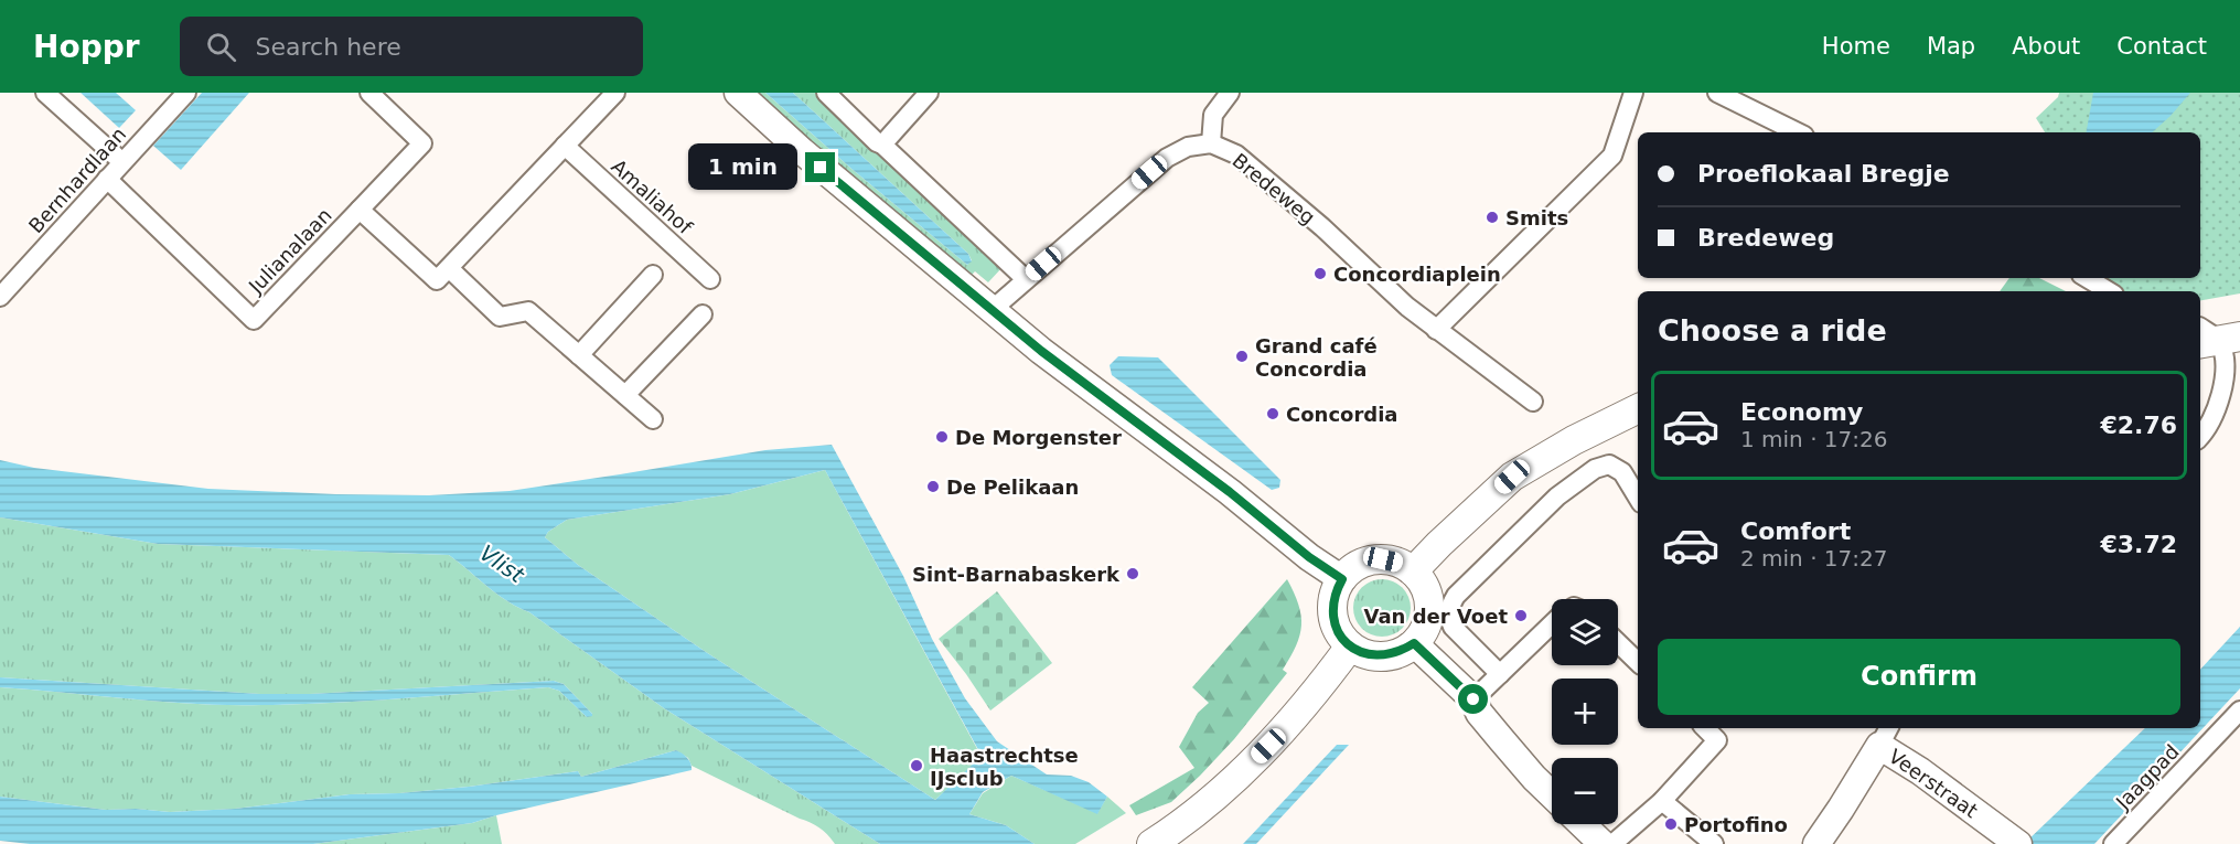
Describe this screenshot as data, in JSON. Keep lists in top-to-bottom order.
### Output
{
  "streets": {
    "street": [
      "Bernhardlaan",
      "Bredeweg",
      "Amaliahof",
      "Julianalaan",
      "Jaagpad",
      "Veerstraat"
    ]
  },
  "crossings": [
    ["Bernhardlaan", "Julianalaan"]
  ],
  "water": ["Vlist"],
  "places": [
    "Smits",
    "Concordiaplein",
    "Grand café Concordia",
    "Concordia",
    "De Morgenster",
    "De Pelikaan",
    "Sint-Barnabaskerk",
    "Van der Voet",
    "Haastrechtse IJsclub",
    "Portofino"
  ],
  "page": {
    "header": "Hoppr",
    "search": "Search here",
    "nav": [
      "Home",
      "Map",
      "About",
      "Contact"
    ],
    "banner": ["Proeflokaal Bregje", "Bredeweg"],
    "bubble": "1 min",
    "heading": "Choose a ride",
    "list": [
      {
        "name": "Economy",
        "note": "1 min · 17:26",
        "value": "€2.76"
      },
      {
        "name": "Comfort",
        "note": "2 min · 17:27",
        "value": "€3.72"
      }
    ],
    "map_buttons": ["+", "−"],
    "buttons": "Confirm"
  }
}
